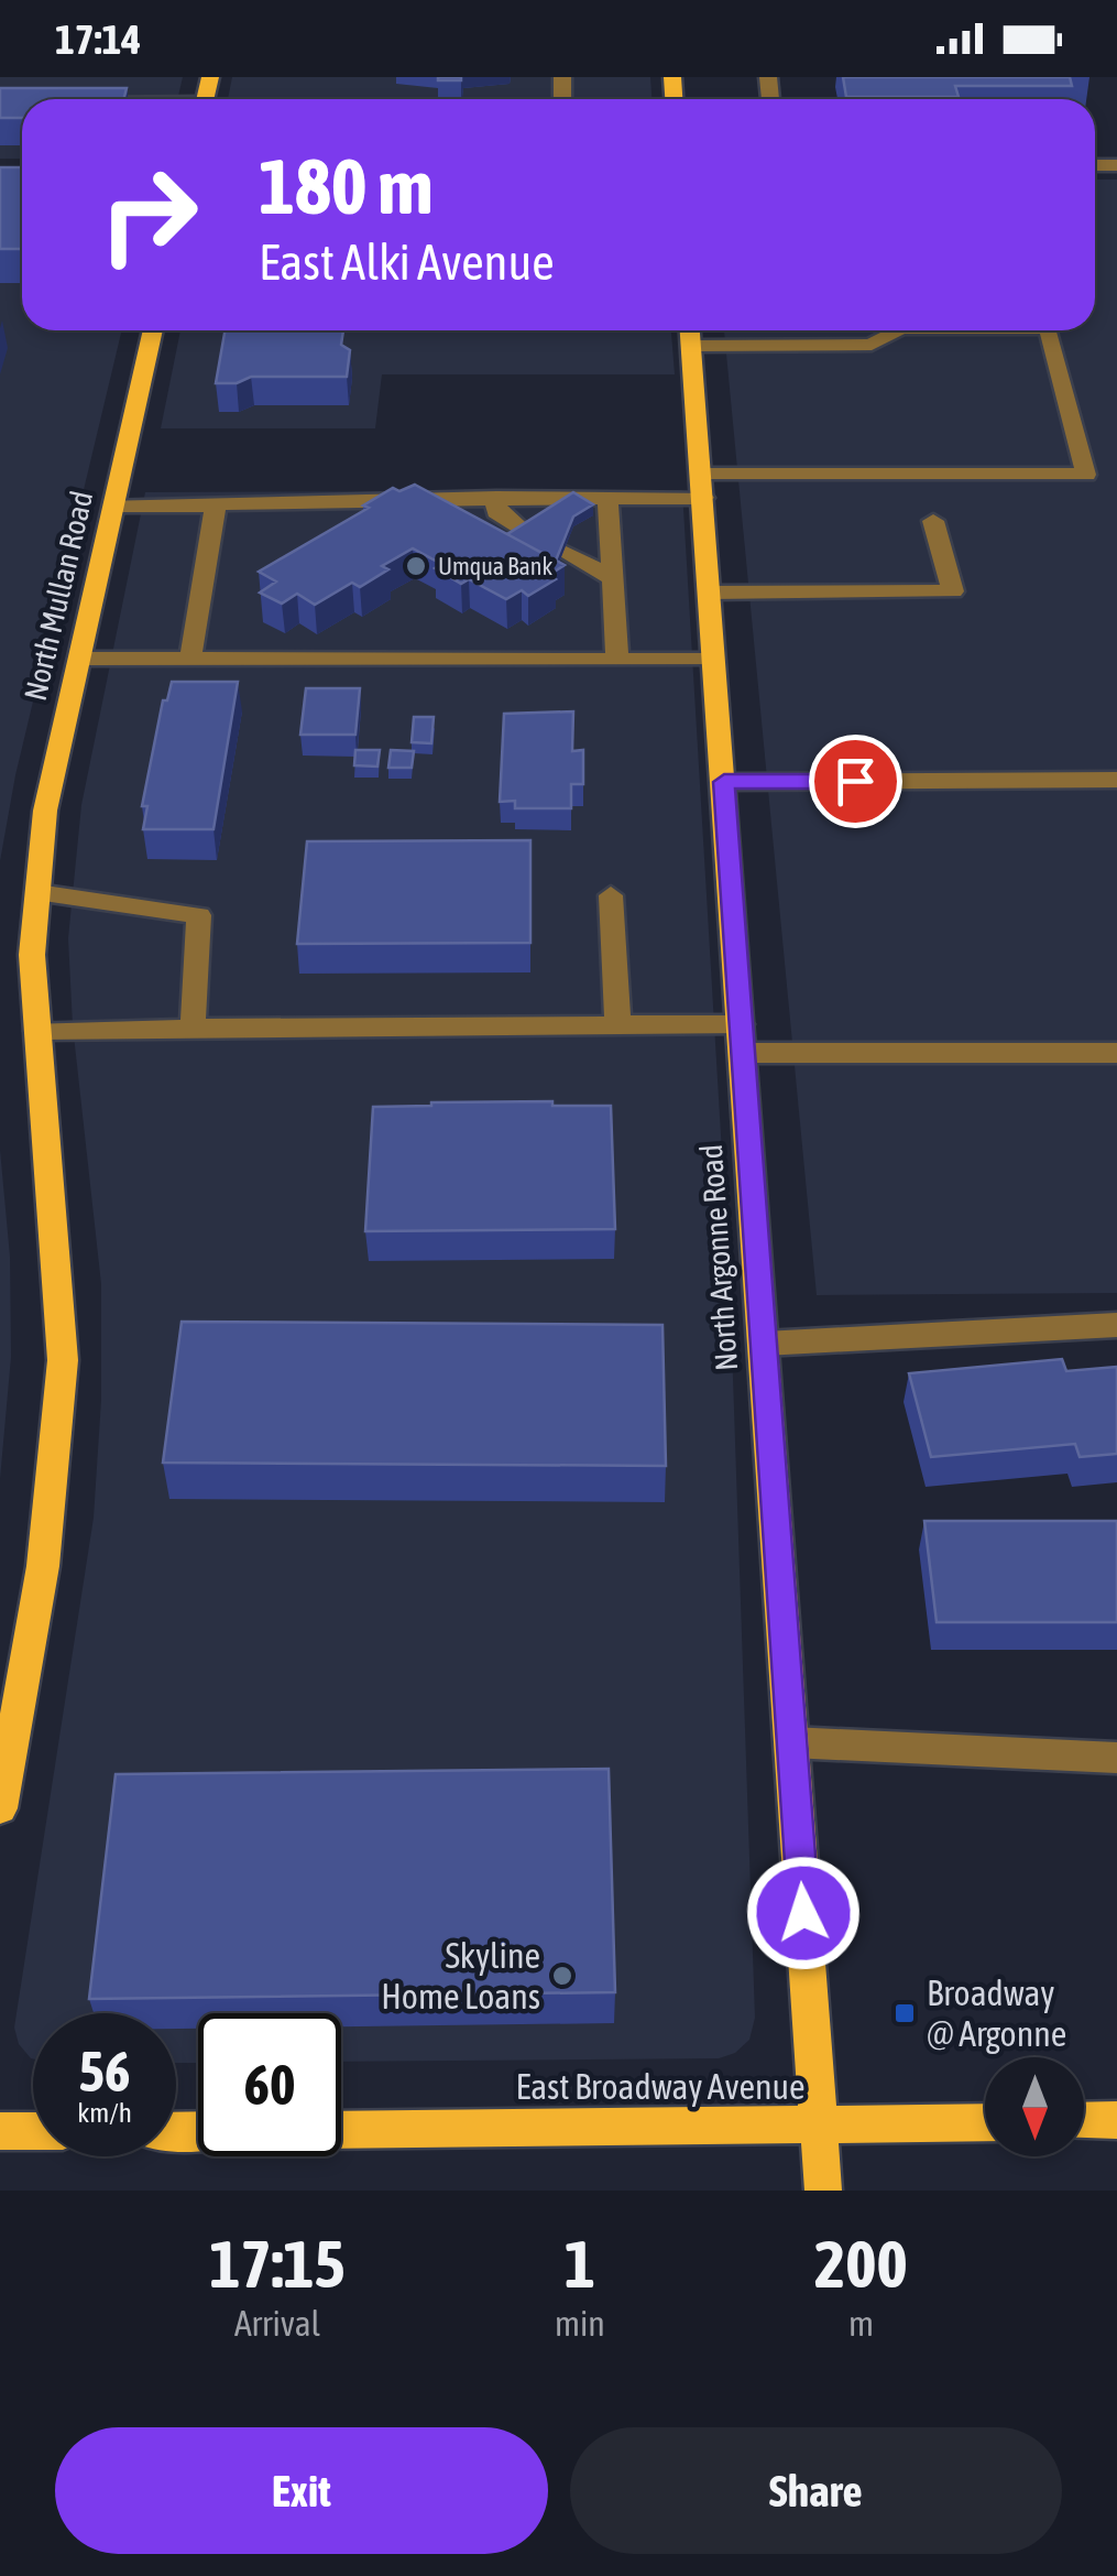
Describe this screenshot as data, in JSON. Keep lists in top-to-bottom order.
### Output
{
  "streets": {
    "main road": ["North Mullan Road", "North Argonne Road", "East Broadway Avenue"]
  },
  "crossings": [
    ["North Argonne Road", "East Broadway Avenue"]
  ],
  "places": {
    "other": ["Umqua Bank", "Skyline Home Loans"],
    "transit": ["Broadway @ Argonne"]
  },
  "north": "bottom",
  "page": {
    "status": "17:14",
    "turn": ["180 m", "East Alki Avenue"],
    "speed": "56 km/h",
    "limit": "60",
    "eta": [
      "17:15",
      "Arrival",
      "1",
      "min",
      "200",
      "m"
    ],
    "buttons": ["Exit", "Share"]
  }
}
